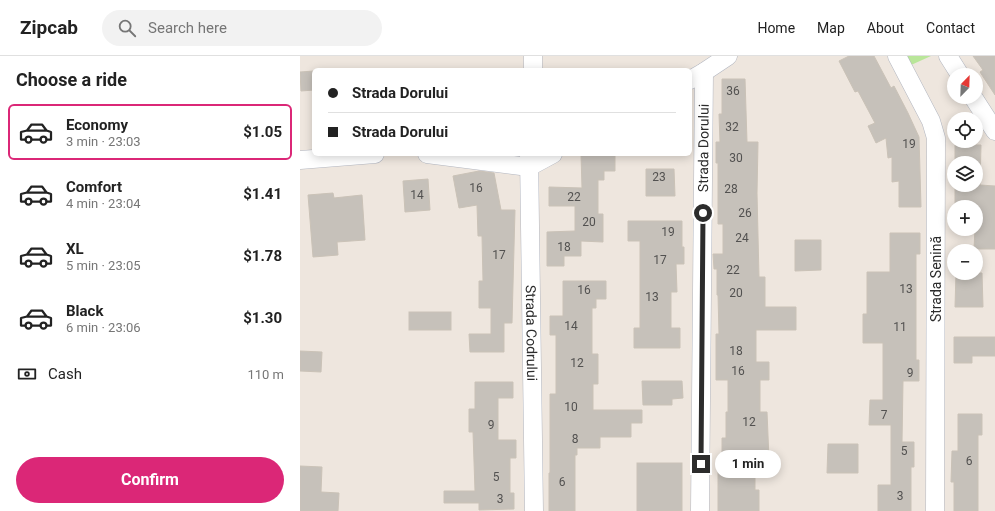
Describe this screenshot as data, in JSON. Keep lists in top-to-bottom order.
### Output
{
  "streets": {
    "street": ["Strada Dorului", "Strada Senină", "Strada Codrului"]
  },
  "house_numbers": [
    "36",
    "32",
    "19",
    "30",
    "23",
    "16",
    "28",
    "14",
    "22",
    "26",
    "20",
    "19",
    "24",
    "18",
    "17",
    "17",
    "22",
    "13",
    "16",
    "20",
    "13",
    "14",
    "11",
    "18",
    "12",
    "16",
    "9",
    "10",
    "7",
    "12",
    "9",
    "8",
    "5",
    "6",
    "5",
    "6",
    "3",
    "3"
  ],
  "north": "top right",
  "page": {
    "header": "Zipcab",
    "search": "Search here",
    "nav": [
      "Home",
      "Map",
      "About",
      "Contact"
    ],
    "heading": "Choose a ride",
    "map_buttons": ["+", "−"],
    "banner": ["Strada Dorului", "Strada Dorului"],
    "list": [
      {
        "name": "Economy",
        "note": "3 min · 23:03",
        "value": "$1.05"
      },
      {
        "name": "Comfort",
        "note": "4 min · 23:04",
        "value": "$1.41"
      },
      {
        "name": "XL",
        "note": "5 min · 23:05",
        "value": "$1.78"
      },
      {
        "name": "Black",
        "note": "6 min · 23:06",
        "value": "$1.30"
      }
    ],
    "pay": ["Cash", "110 m"],
    "buttons": "Confirm",
    "bubble": "1 min"
  }
}
